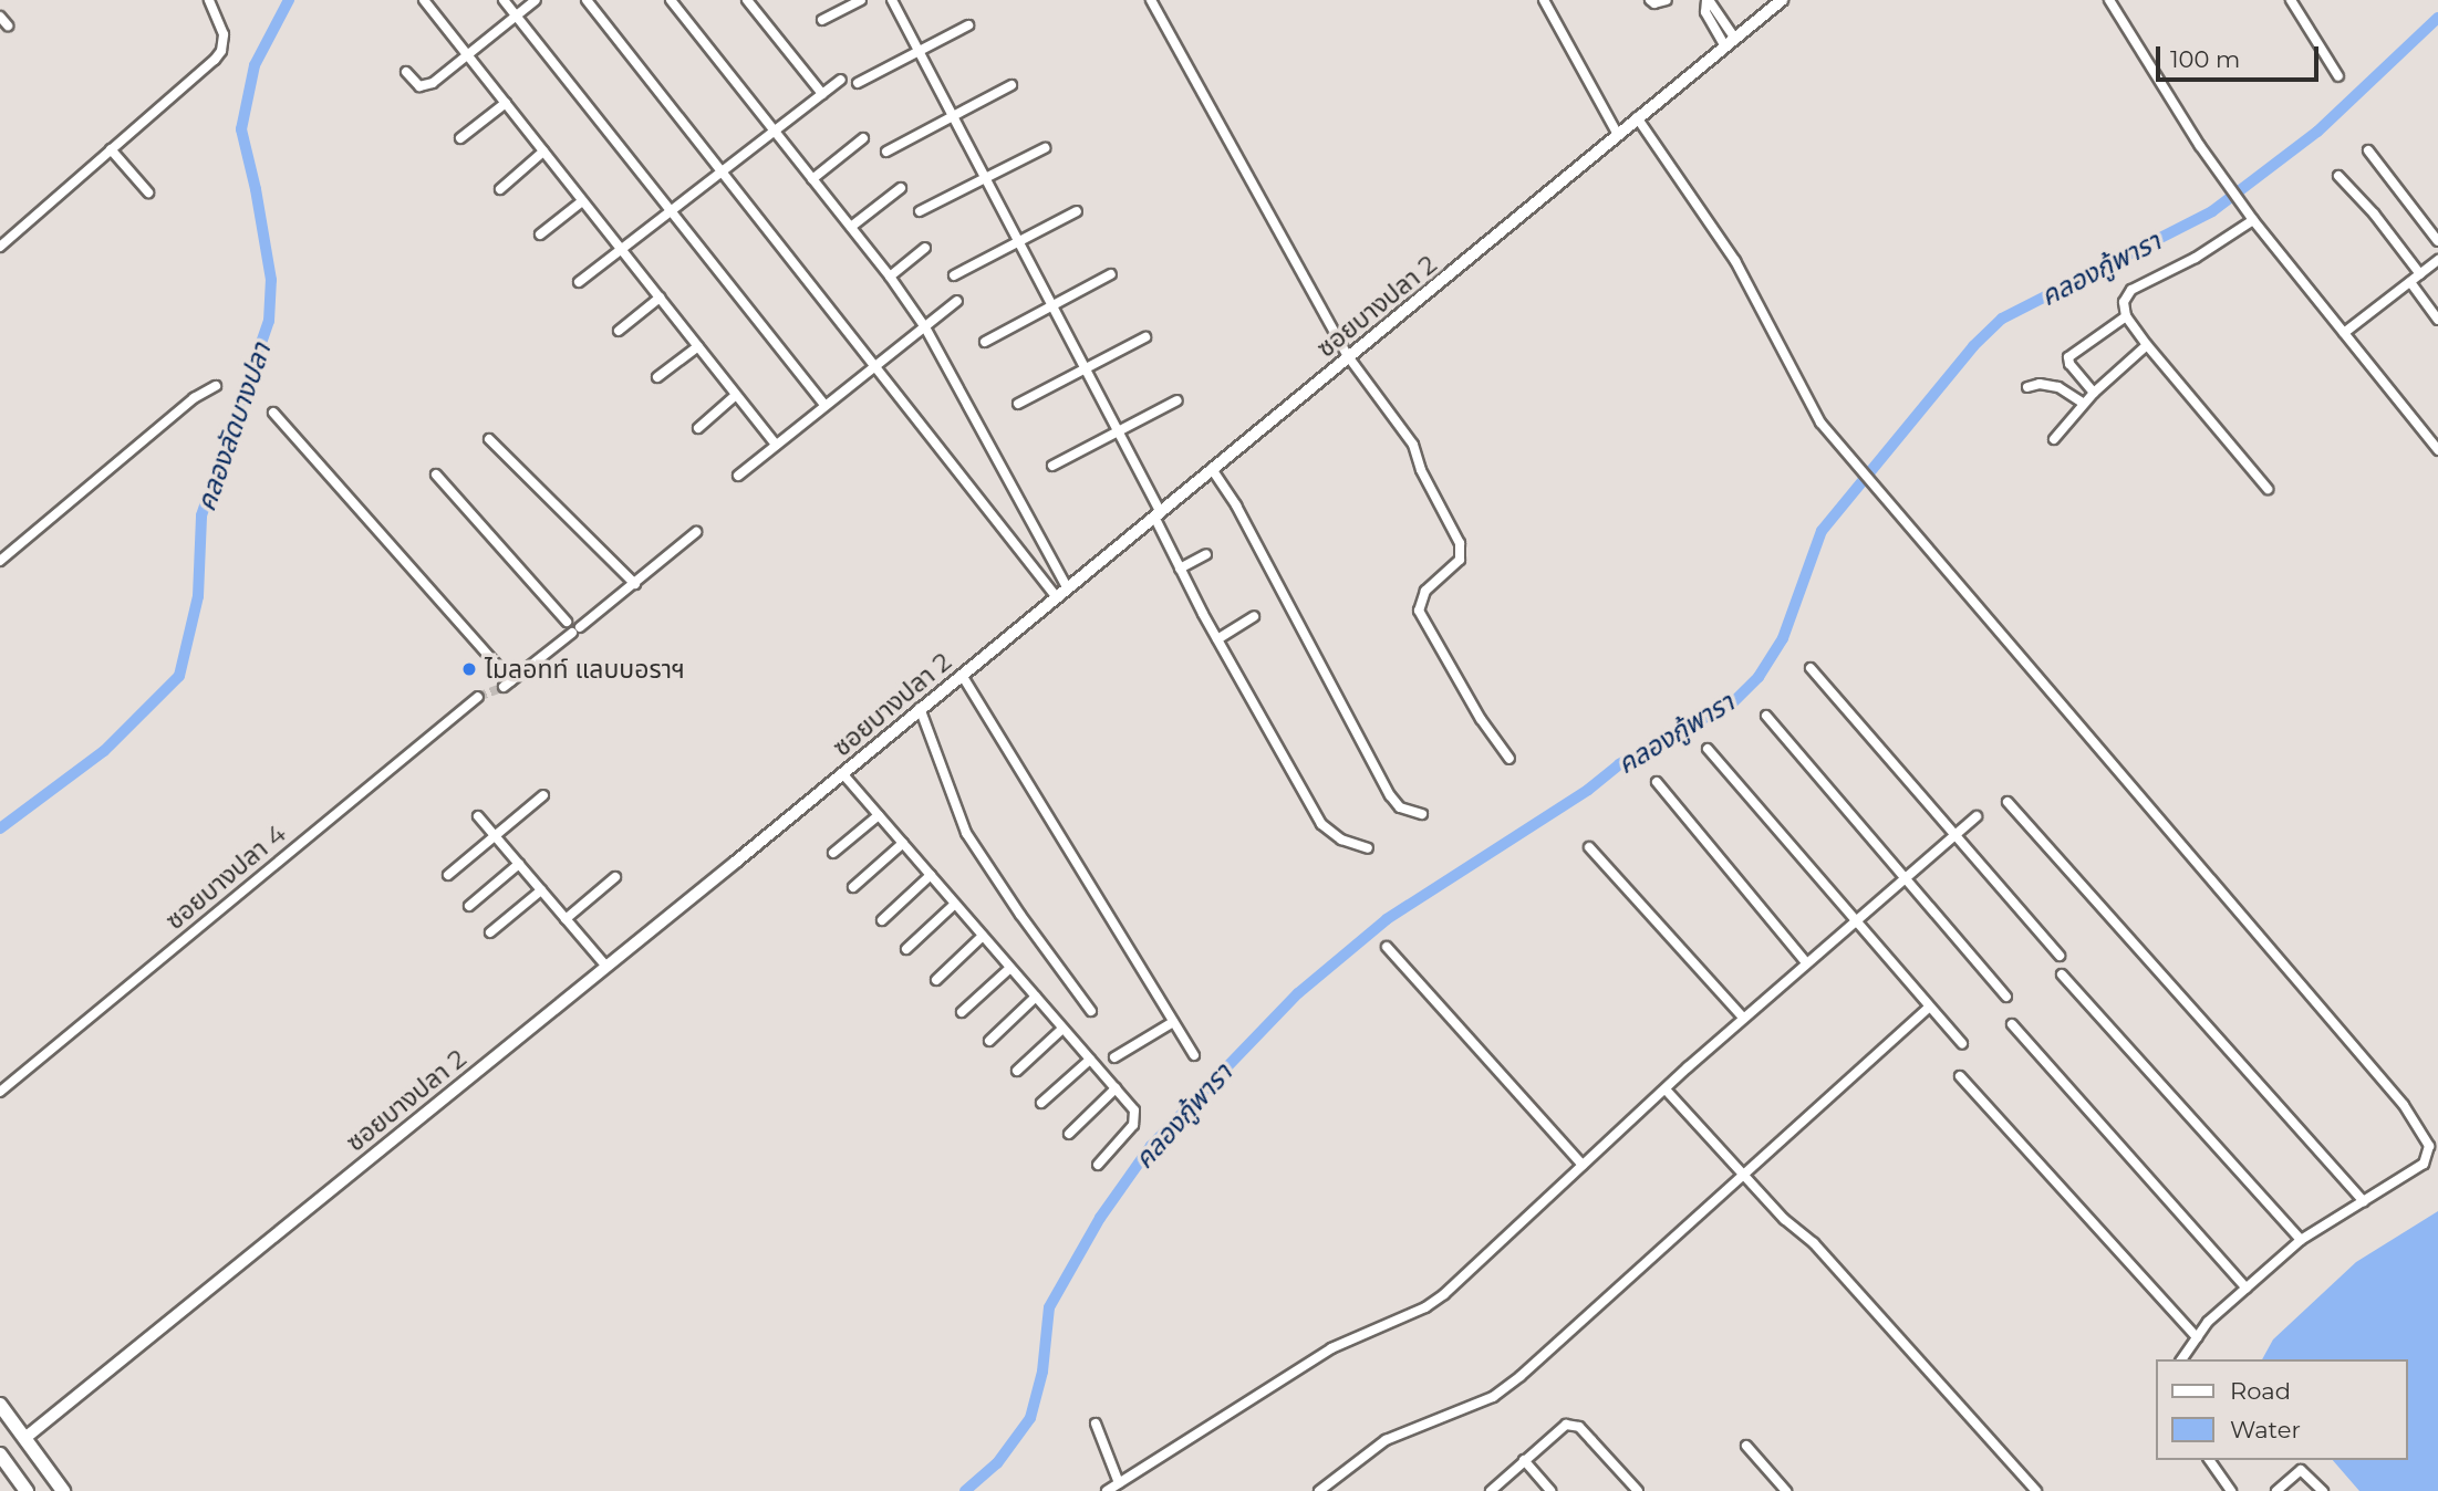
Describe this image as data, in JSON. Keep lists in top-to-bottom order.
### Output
{
  "streets": {
    "street": ["ซอยบางปลา 2", "ซอยบางปลา 4"]
  },
  "water": ["คลองกู้พารา", "คลองลัดบางปลา"],
  "places": ["ไมลอทท์ แลบบอราฯ"],
  "legend": ["Road", "Water"],
  "scale_bar": "100 m"
}
